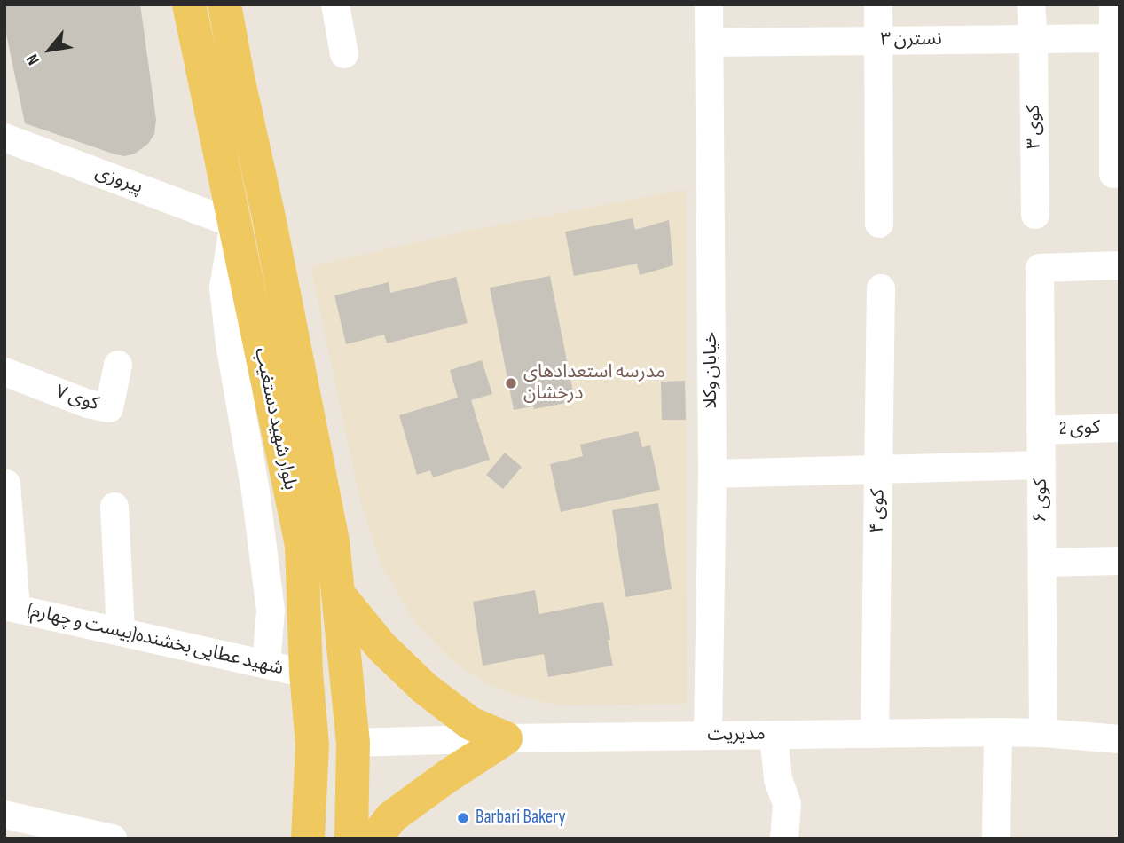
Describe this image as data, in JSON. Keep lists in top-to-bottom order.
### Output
{
  "streets": {
    "main road": ["بلوار شهید دستغیب"],
    "street": [
      "نسترن ۳",
      "کوی ۳",
      "پیروزی",
      "خیابان وکلا",
      "کوی ۷",
      "کوی 2",
      "کوی ۶",
      "کوی ۴",
      "شهید عطایی بخشنده(بیست و چهارم)",
      "مدیریت"
    ]
  },
  "crossings": [
    ["نسترن ۳", "کوی ۳"],
    ["نسترن ۳", "خیابان وکلا"],
    ["پیروزی", "بلوار شهید دستغیب"],
    ["خیابان وکلا", "مدیریت"],
    ["بلوار شهید دستغیب", "شهید عطایی بخشنده(بیست و چهارم)"],
    ["بلوار شهید دستغیب", "مدیریت"],
    ["کوی 2", "کوی ۶"],
    ["کوی ۶", "مدیریت"],
    ["کوی ۴", "مدیریت"]
  ],
  "places": ["مدرسه استعدادهای درخشان", "Barbari Bakery"],
  "north": "bottom left"
}
